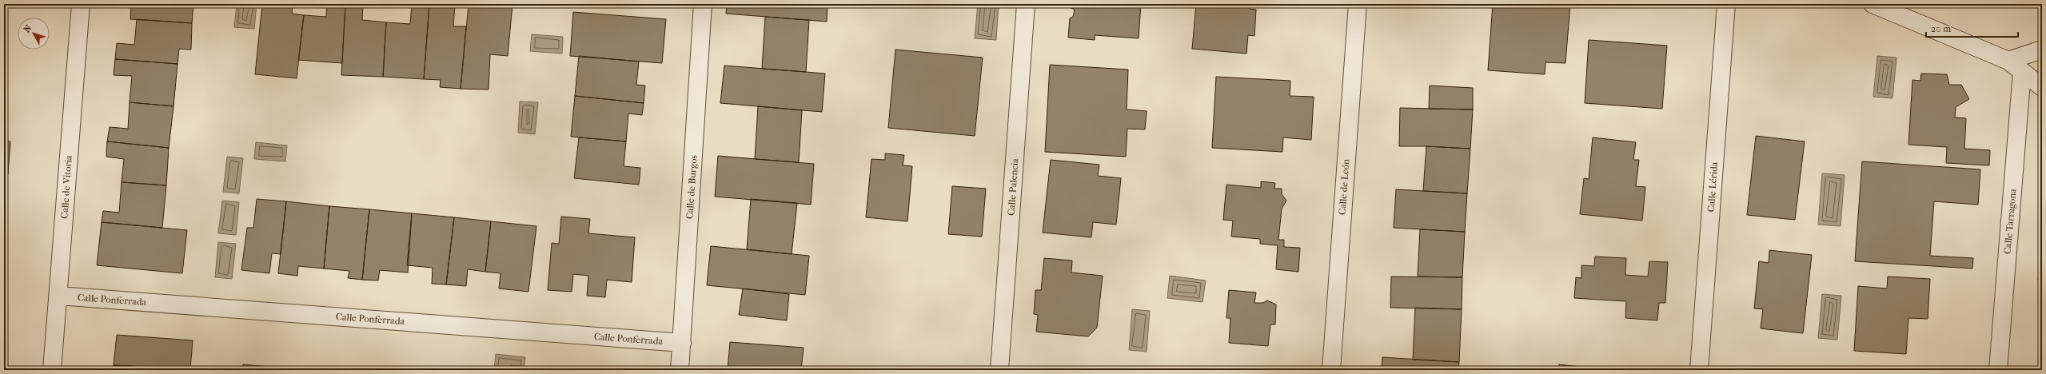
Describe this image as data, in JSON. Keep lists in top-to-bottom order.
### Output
{
  "streets": {
    "street": [
      "Calle de Vitoria",
      "Calle de Burgos",
      "Calle Palencia",
      "Calle de León",
      "Calle Lérida",
      "Calle Tarragona",
      "Calle Ponferrada"
    ]
  },
  "crossings": [
    ["Calle de Vitoria", "Calle Ponferrada"],
    ["Calle de Burgos", "Calle Ponferrada"]
  ],
  "scale_bar": "20 m",
  "north": "top left"
}
